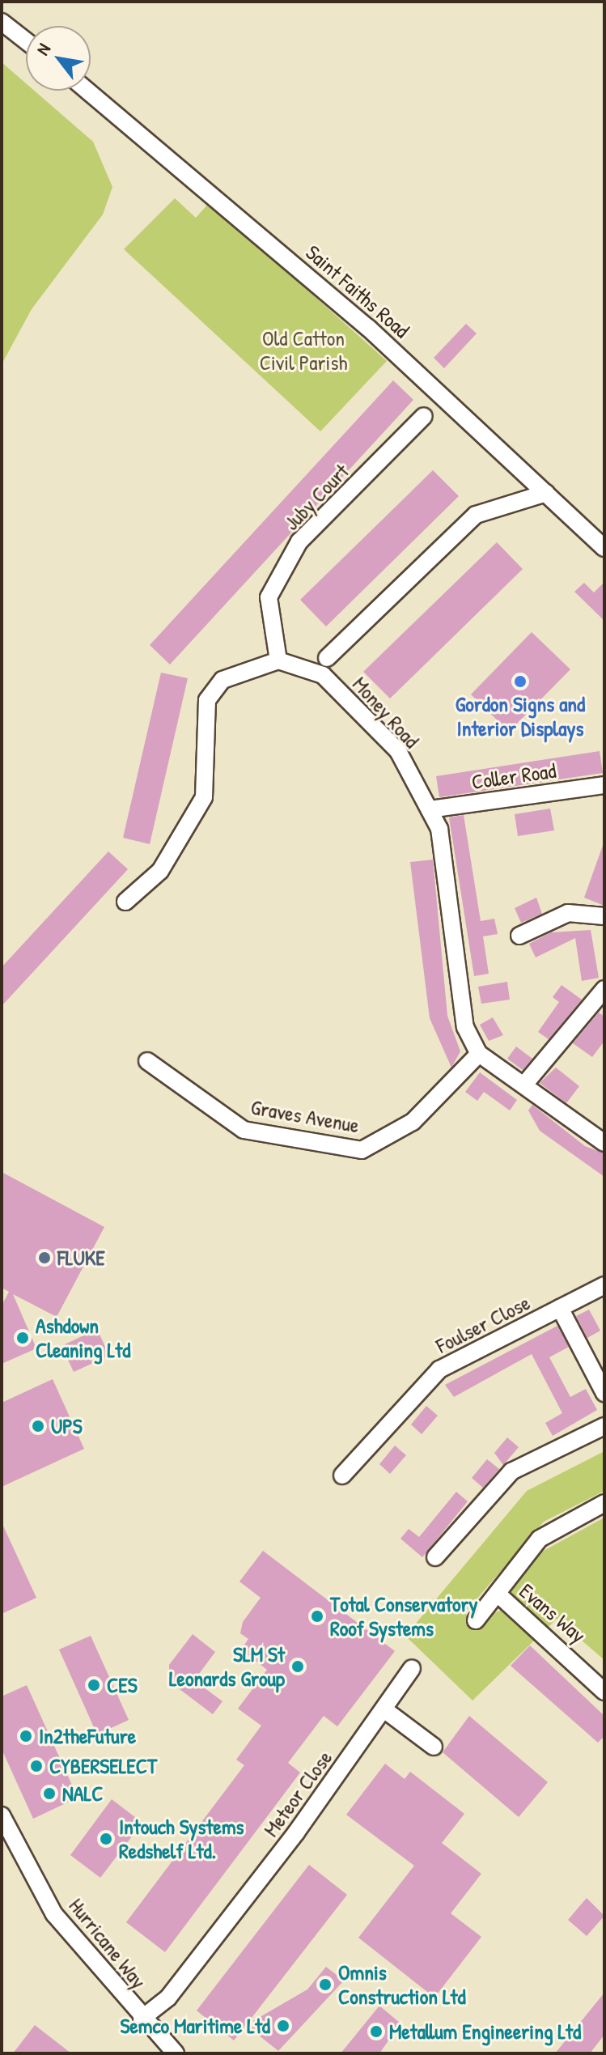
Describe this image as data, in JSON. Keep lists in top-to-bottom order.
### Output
{
  "streets": {
    "street": [
      "Saint Faiths Road",
      "Juby Court",
      "Money Road",
      "Coller Road",
      "Graves Avenue",
      "Foulser Close",
      "Evans Way",
      "Meteor Close",
      "Hurricane Way"
    ]
  },
  "crossings": [
    ["Juby Court", "Money Road"],
    ["Money Road", "Coller Road"],
    ["Money Road", "Graves Avenue"],
    ["Meteor Close", "Hurricane Way"]
  ],
  "parks": ["Old Catton Civil Parish"],
  "places": [
    "Gordon Signs and Interior Displays",
    "FLUKE",
    "Ashdown Cleaning Ltd",
    "UPS",
    "Total Conservatory Roof Systems",
    "SLM St Leonards Group",
    "CES",
    "In2theFuture",
    "CYBERSELECT",
    "NALC",
    "Intouch Systems Redshelf Ltd.",
    "Omnis Construction Ltd",
    "Semco Maritime Ltd",
    "Metallum Engineering Ltd"
  ],
  "north": "top left"
}
